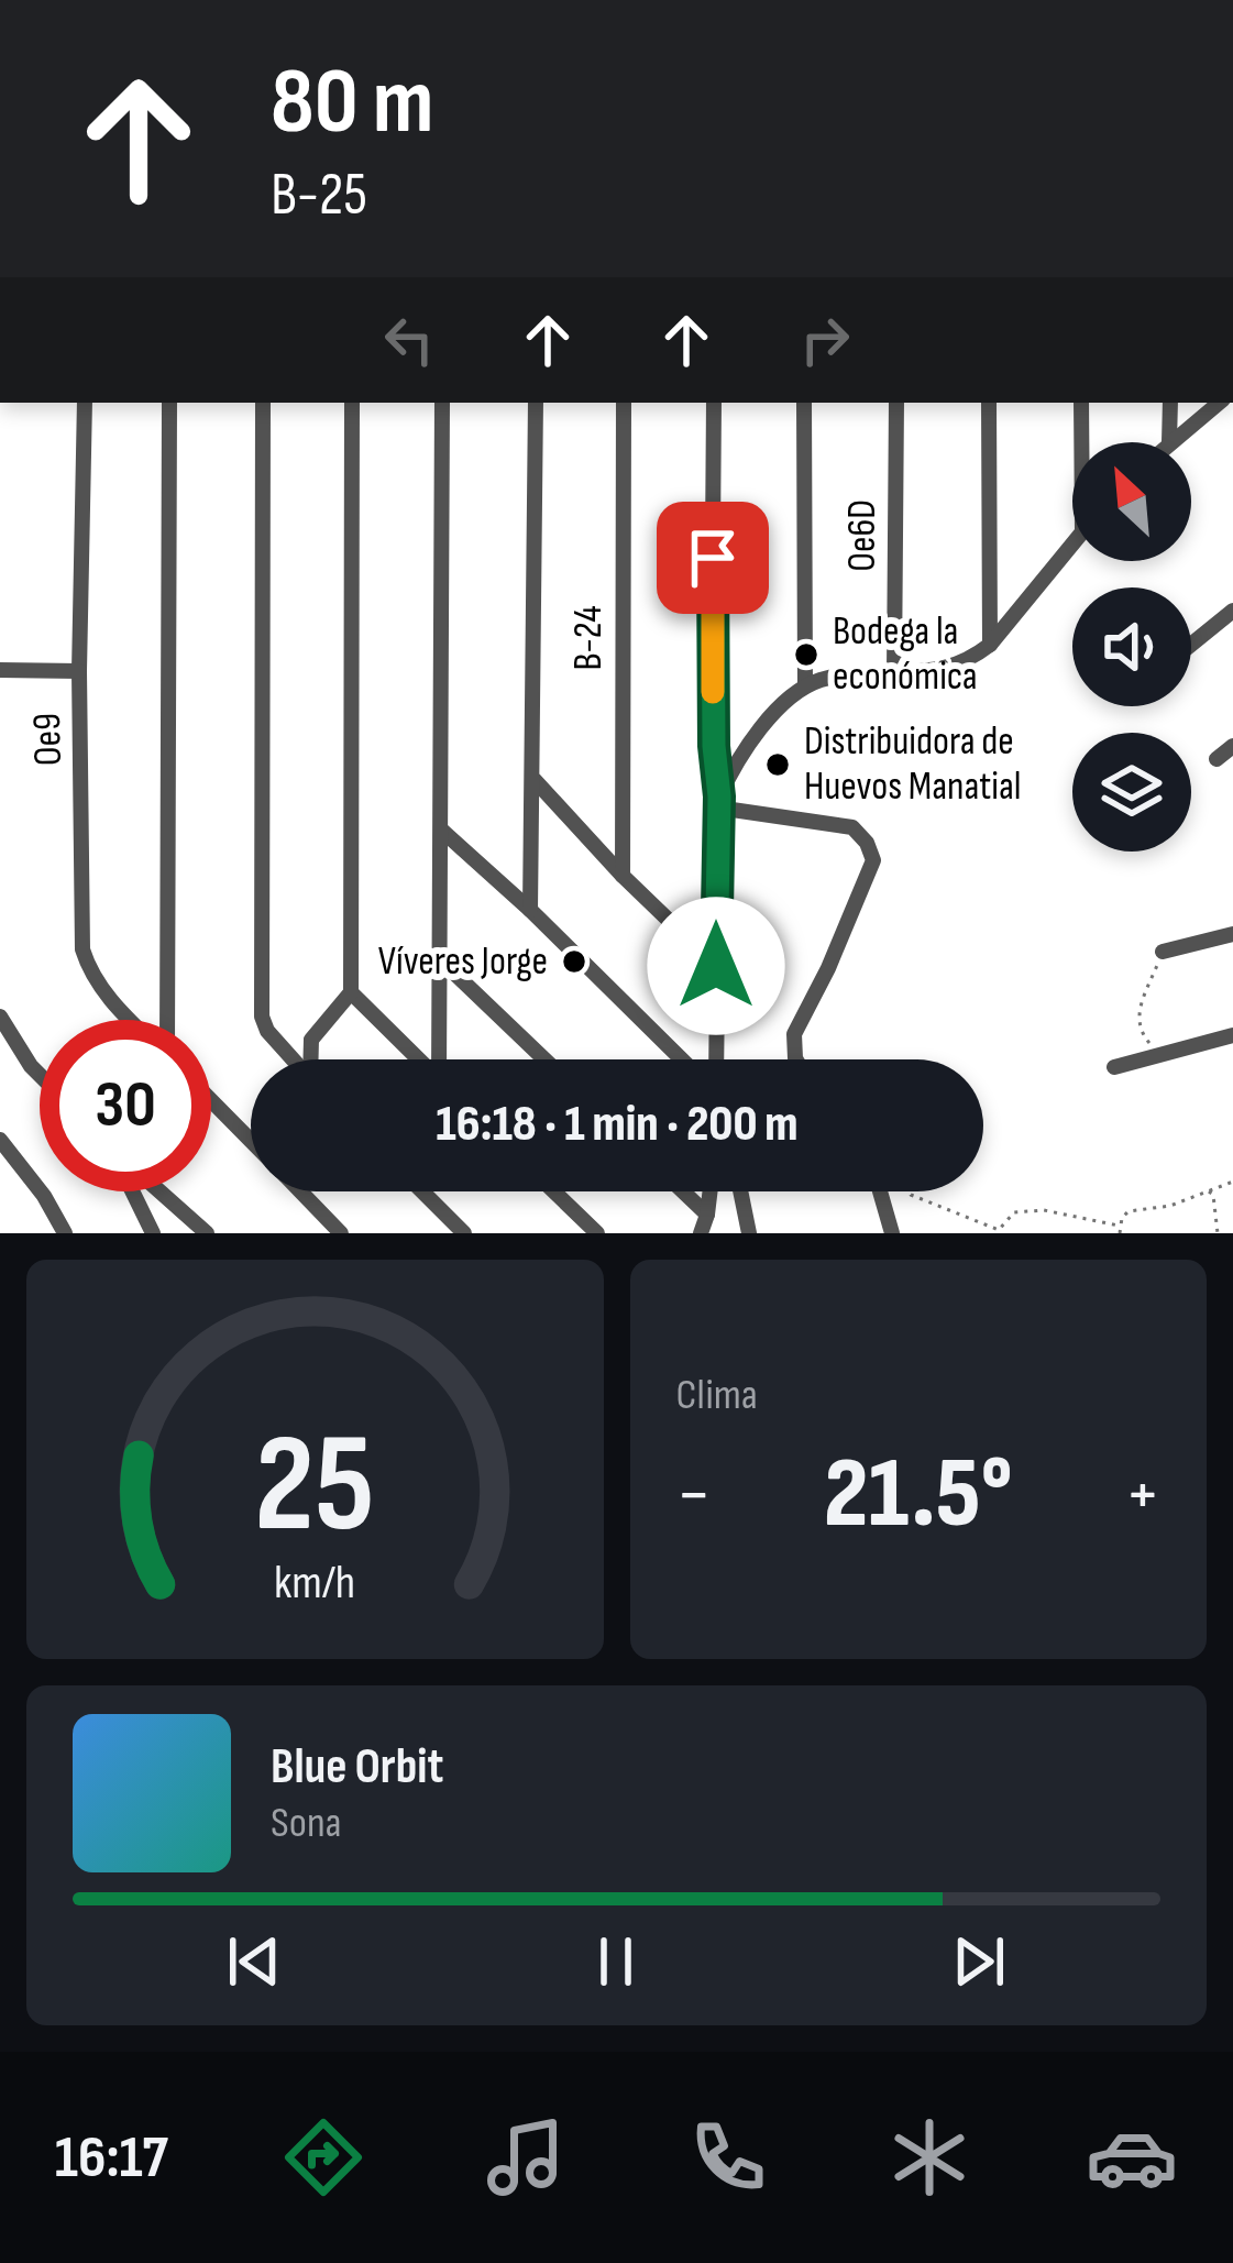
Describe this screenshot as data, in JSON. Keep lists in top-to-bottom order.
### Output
{
  "streets": {
    "street": ["Oe6D", "B-24", "Oe9"]
  },
  "places": ["Bodega la económica", "Distribuidora de Huevos Manatial", "Víveres Jorge"],
  "north": "top left",
  "page": {
    "turn": ["80 m", "B-25"],
    "limit": "30",
    "trip": "16:18 · 1 min · 200 m",
    "tile": "Clima",
    "heat": ["−", "21.5°", "+"],
    "song": ["Blue Orbit", "Sona"],
    "tabs": "16:17",
    "gauge": ["25", "km/h"]
  }
}
